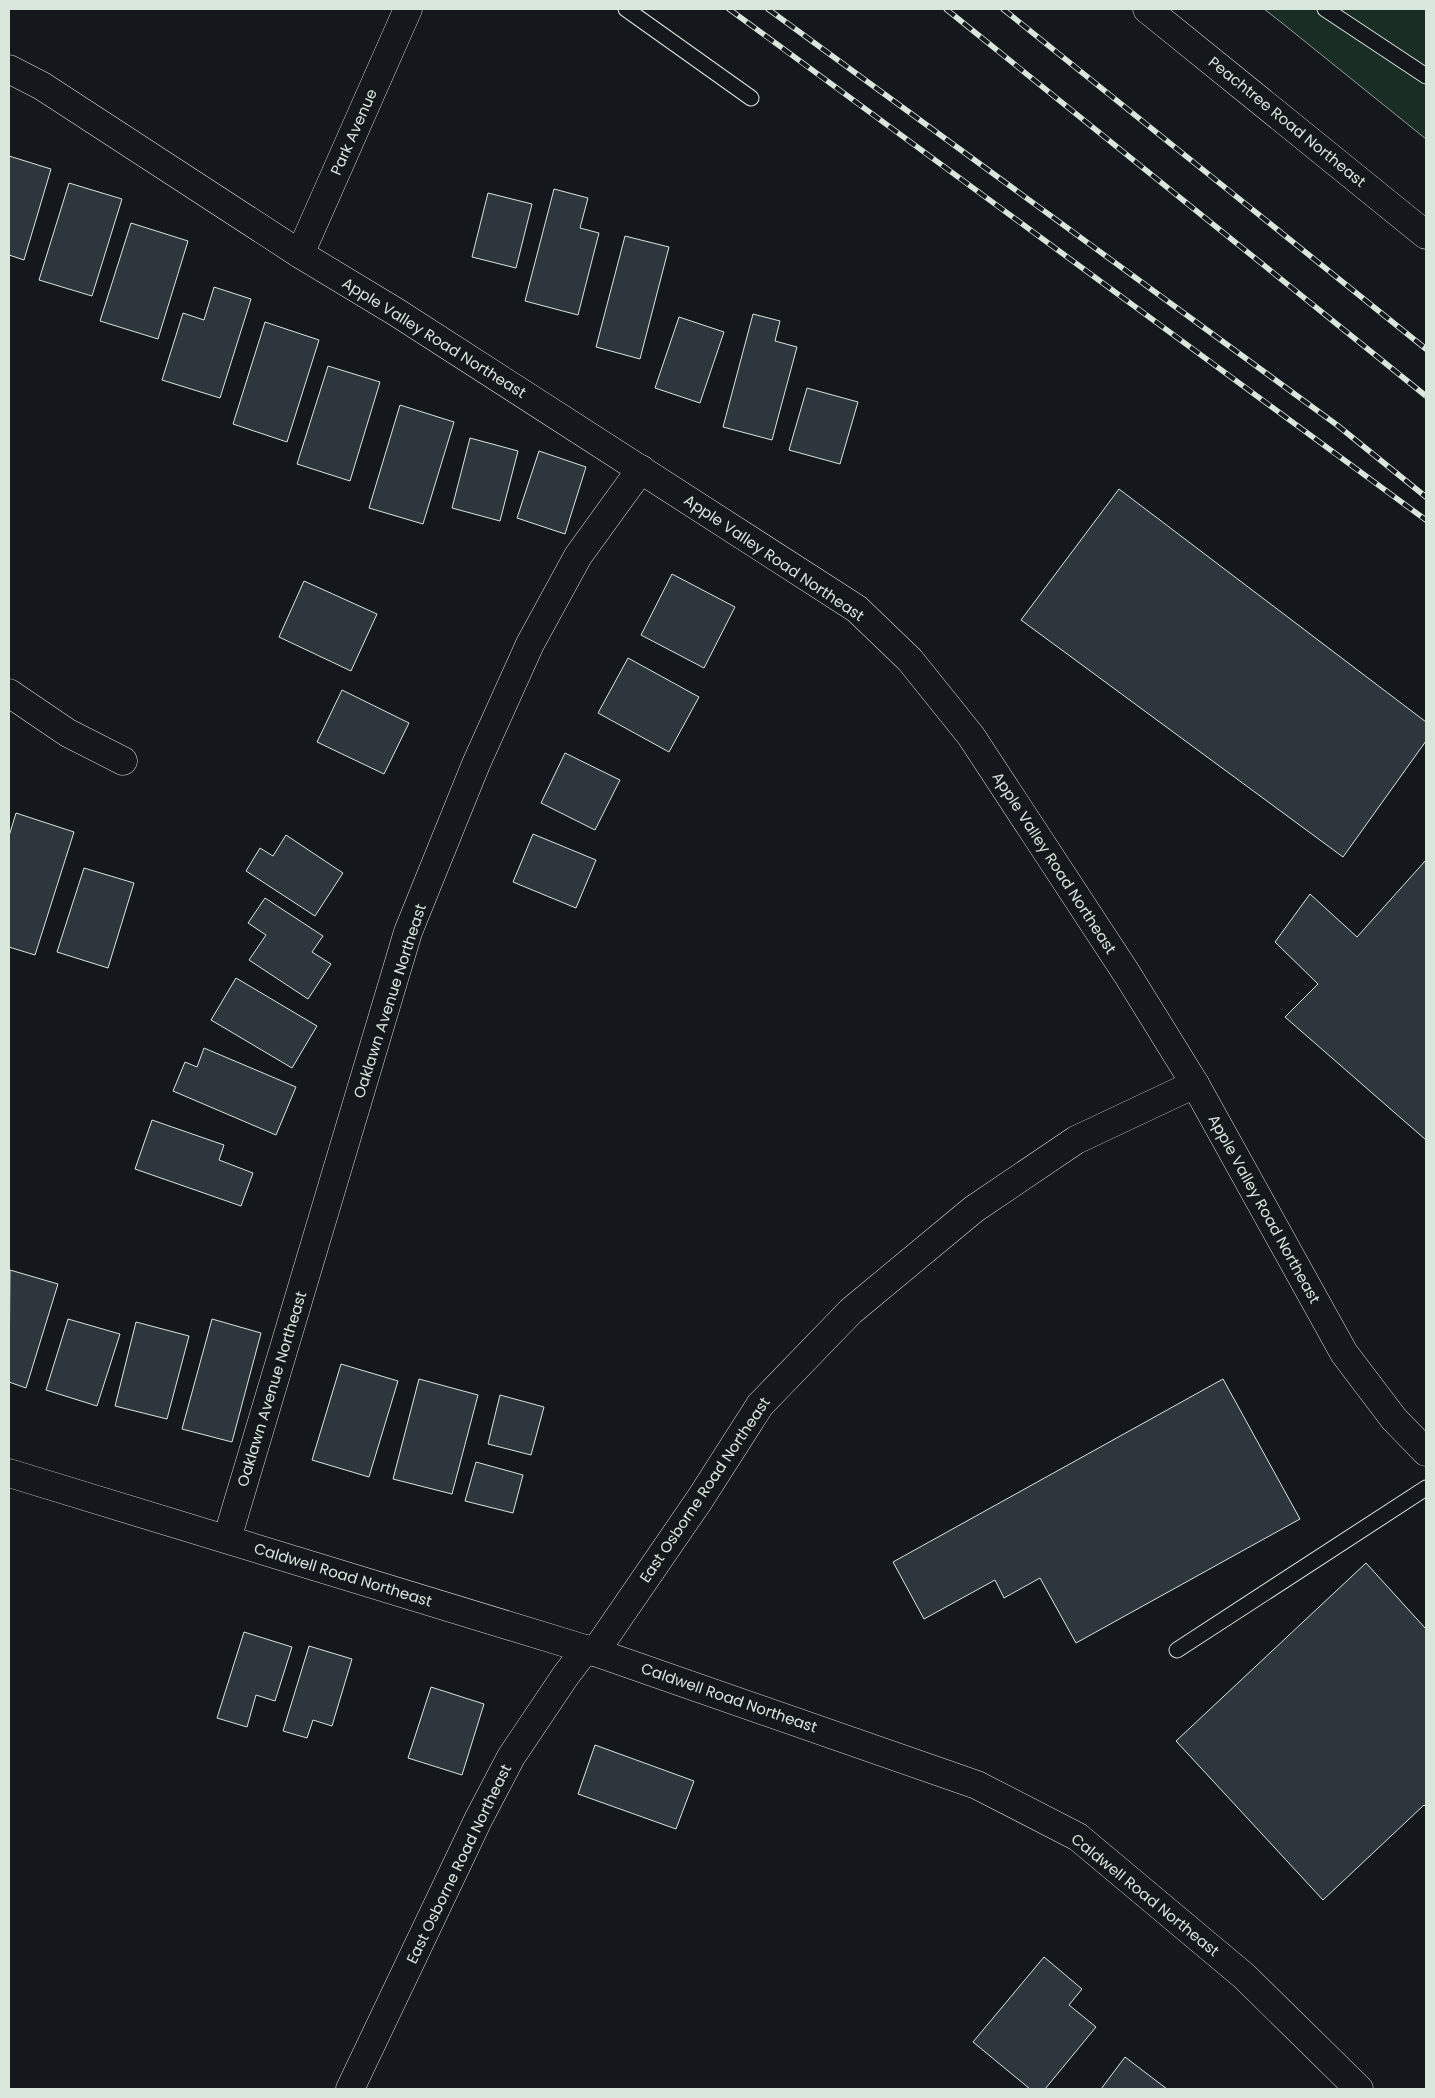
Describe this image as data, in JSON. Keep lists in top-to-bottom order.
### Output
{
  "streets": {
    "main road": [
      "Peachtree Road Northeast",
      "Park Avenue",
      "Apple Valley Road Northeast",
      "Oaklawn Avenue Northeast",
      "East Osborne Road Northeast",
      "Caldwell Road Northeast"
    ]
  },
  "crossings": [
    ["Park Avenue", "Apple Valley Road Northeast"],
    ["Apple Valley Road Northeast", "Oaklawn Avenue Northeast"],
    ["Apple Valley Road Northeast", "East Osborne Road Northeast"],
    ["Oaklawn Avenue Northeast", "Caldwell Road Northeast"],
    ["East Osborne Road Northeast", "Caldwell Road Northeast"]
  ]
}
